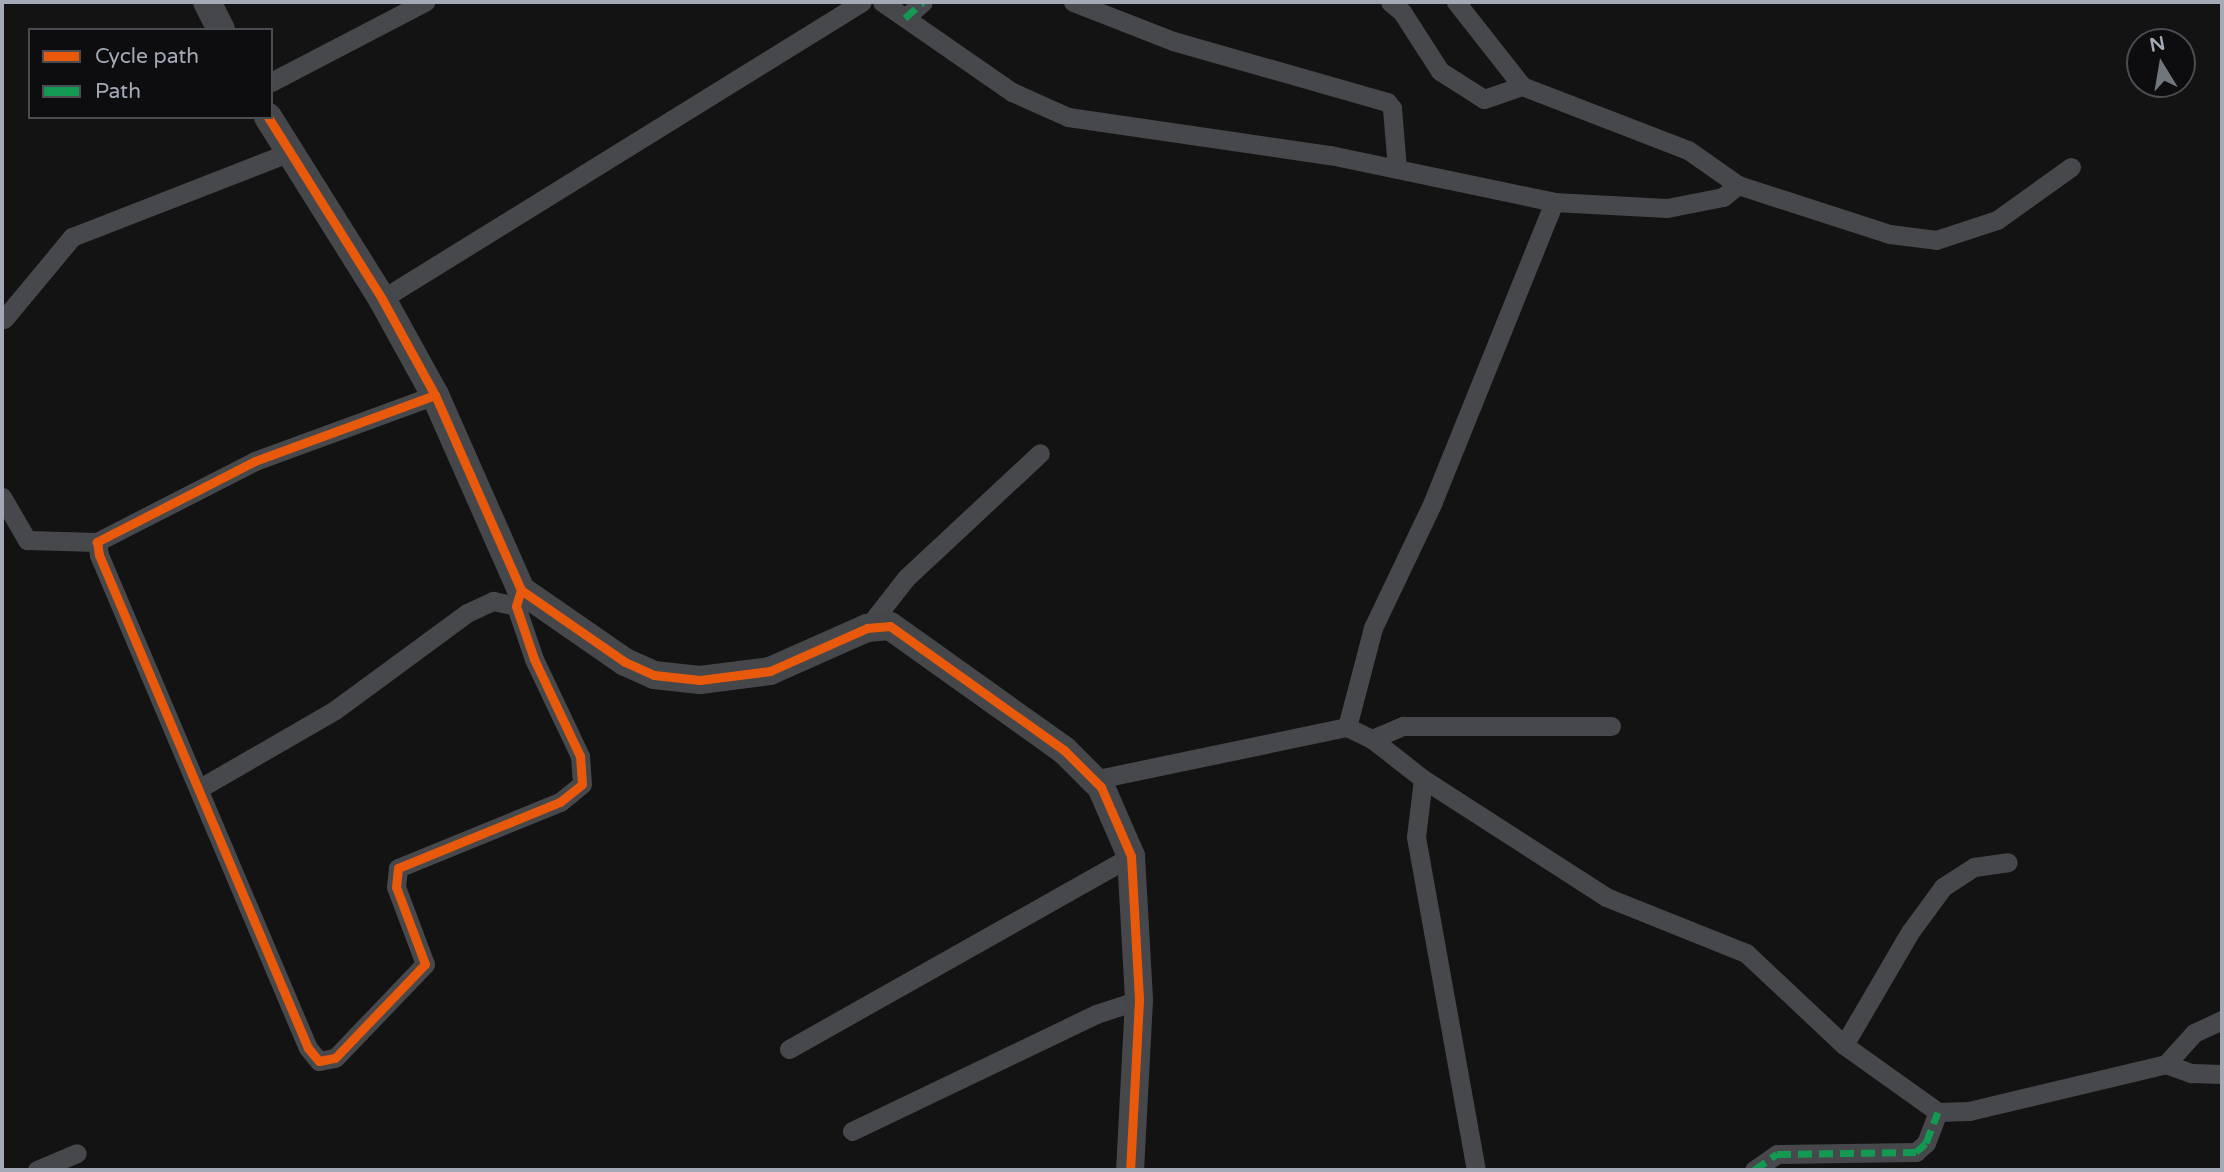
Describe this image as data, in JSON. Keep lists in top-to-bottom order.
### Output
{
  "legend": ["Cycle path", "Path"],
  "north": "top"
}
